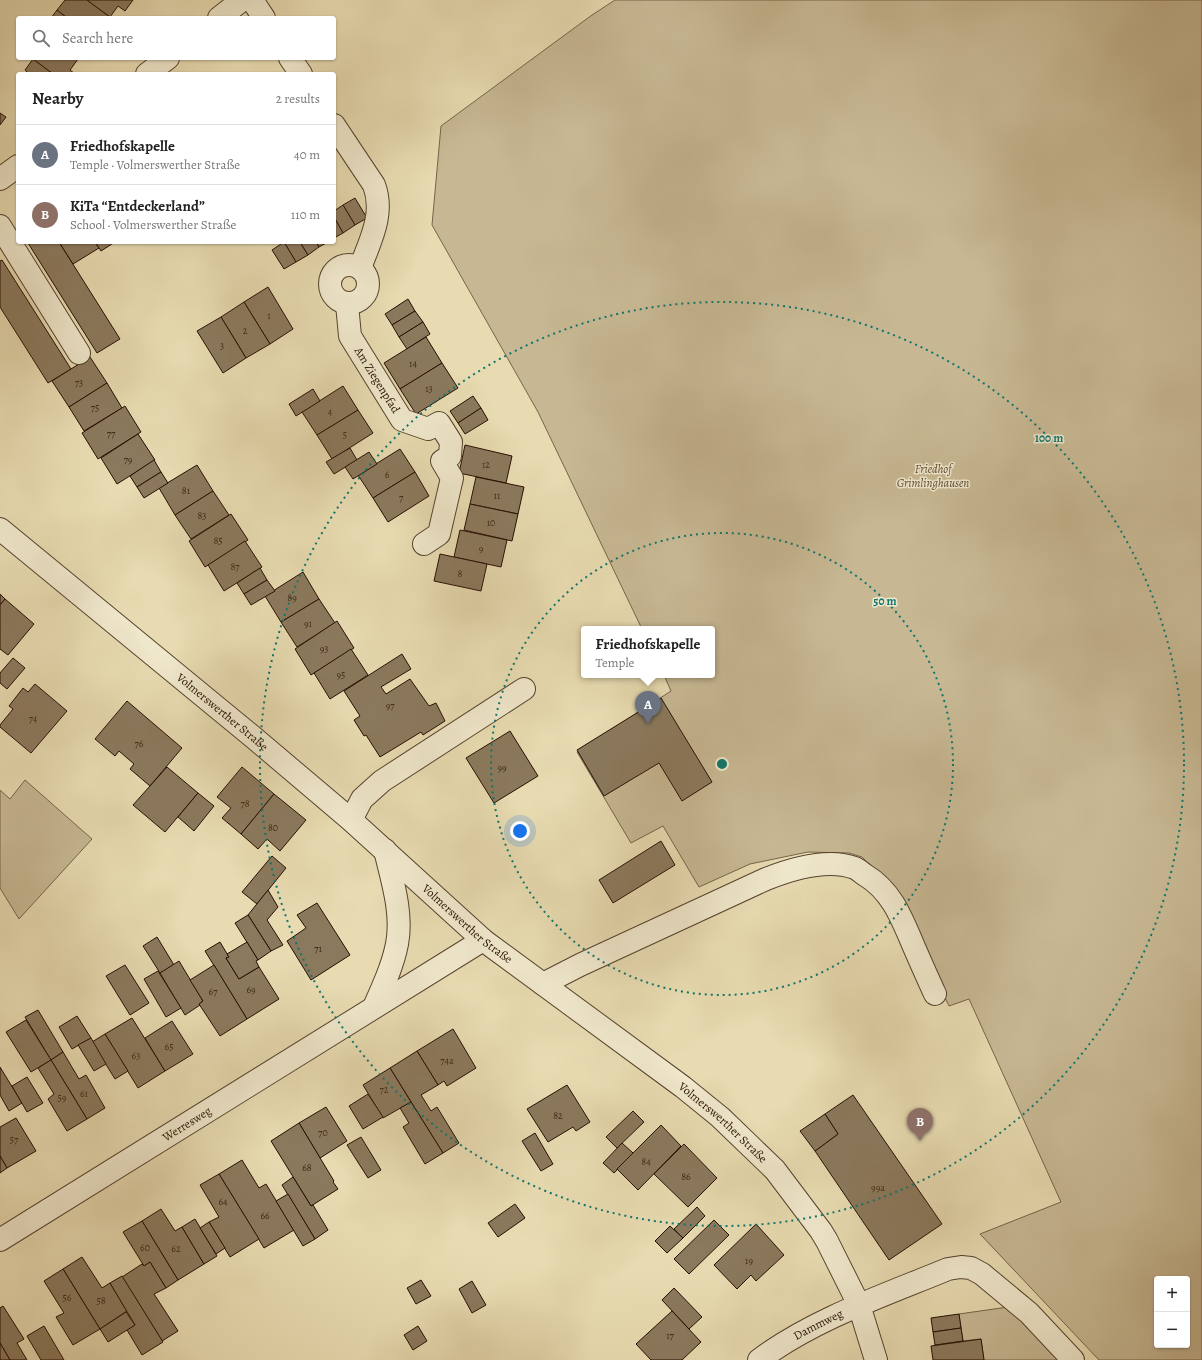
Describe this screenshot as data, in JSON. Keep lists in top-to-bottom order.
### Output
{
  "streets": {
    "street": [
      "Am Ziegenpfad",
      "Volmerswerther Straße",
      "Werresweg",
      "Dammweg"
    ]
  },
  "crossings": [
    ["Volmerswerther Straße", "Werresweg"],
    ["Volmerswerther Straße", "Dammweg"]
  ],
  "parks": ["Friedhof Grimlinghausen"],
  "house_numbers": [
    "1",
    "2",
    "3",
    "14",
    "73",
    "13",
    "75",
    "4",
    "77",
    "5",
    "79",
    "12",
    "6",
    "81",
    "11",
    "7",
    "83",
    "10",
    "85",
    "9",
    "87",
    "8",
    "89",
    "91",
    "93",
    "95",
    "97",
    "74",
    "76",
    "99",
    "78",
    "80",
    "71",
    "69",
    "67",
    "65",
    "63",
    "74a",
    "72",
    "61",
    "59",
    "82",
    "70",
    "57",
    "84",
    "68",
    "86",
    "99a",
    "64",
    "66",
    "60",
    "62",
    "19",
    "56",
    "58",
    "17"
  ],
  "page": {
    "search": "Search here",
    "heading": ["Nearby", "2 results"],
    "list": [
      {
        "mark": "A",
        "name": "Friedhofskapelle",
        "note": "Temple · Volmerswerther Straße",
        "value": "40 m"
      },
      {
        "mark": "B",
        "name": "KiTa “Entdeckerland”",
        "note": "School · Volmerswerther Straße",
        "value": "110 m"
      }
    ],
    "popup": ["Friedhofskapelle", "Temple"],
    "pins": ["A", "B"],
    "map_buttons": ["+", "−"]
  },
  "rings": ["100 m", "50 m"]
}
